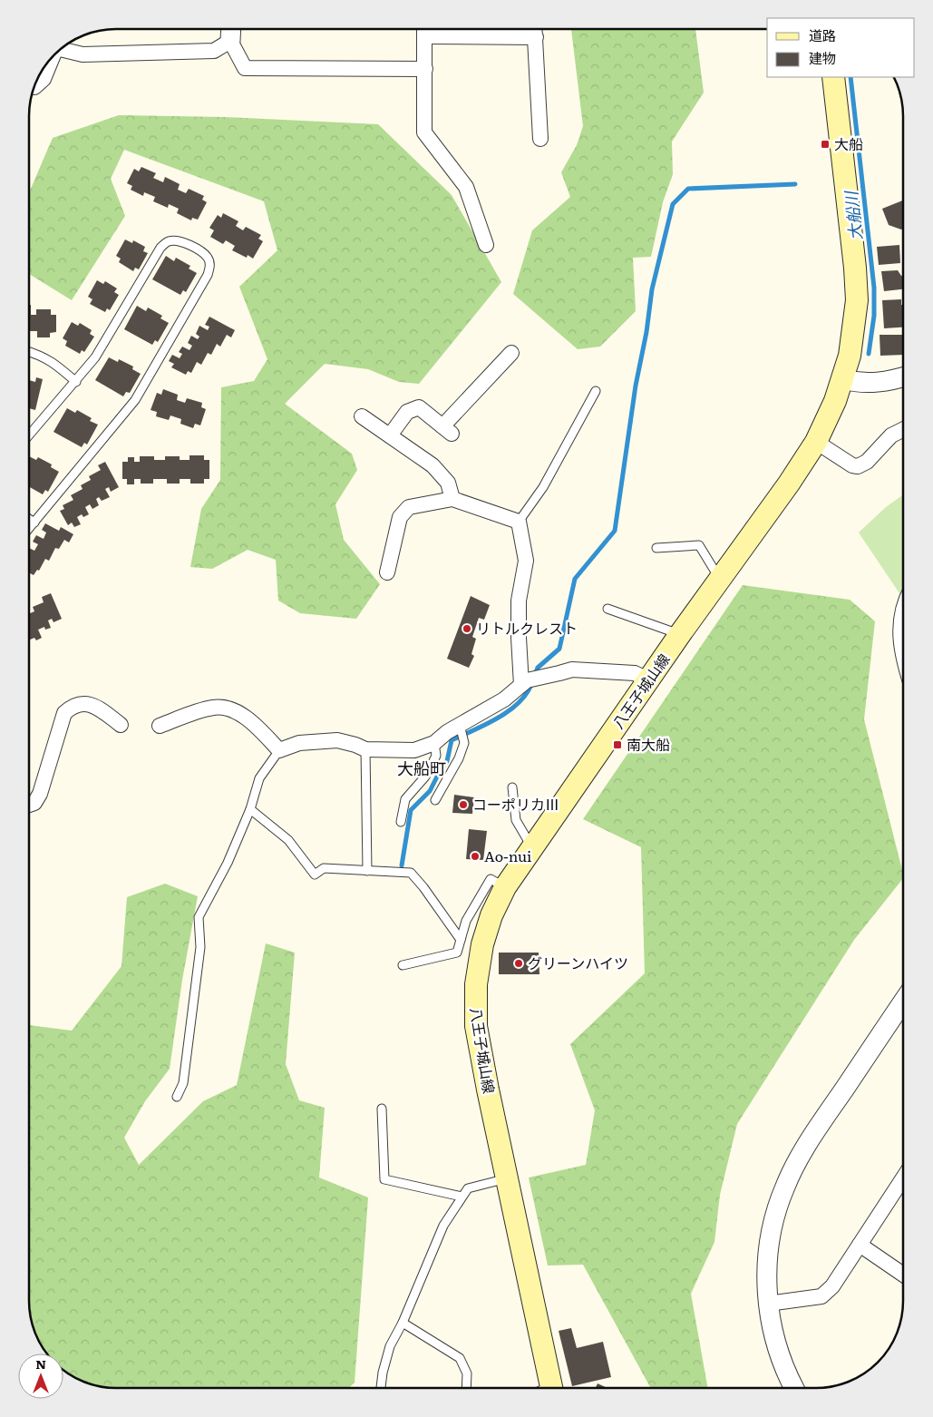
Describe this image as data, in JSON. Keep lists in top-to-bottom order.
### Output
{
  "streets": {
    "main road": ["八王子城山線"]
  },
  "districts": ["大船町"],
  "water": ["大船川"],
  "places": {
    "transit": ["大船", "南大船"],
    "other": [
      "リトルクレスト",
      "コーポリカⅢ",
      "Ao-nui",
      "グリーンハイツ"
    ]
  },
  "legend": ["道路", "建物"],
  "north": "top"
}
